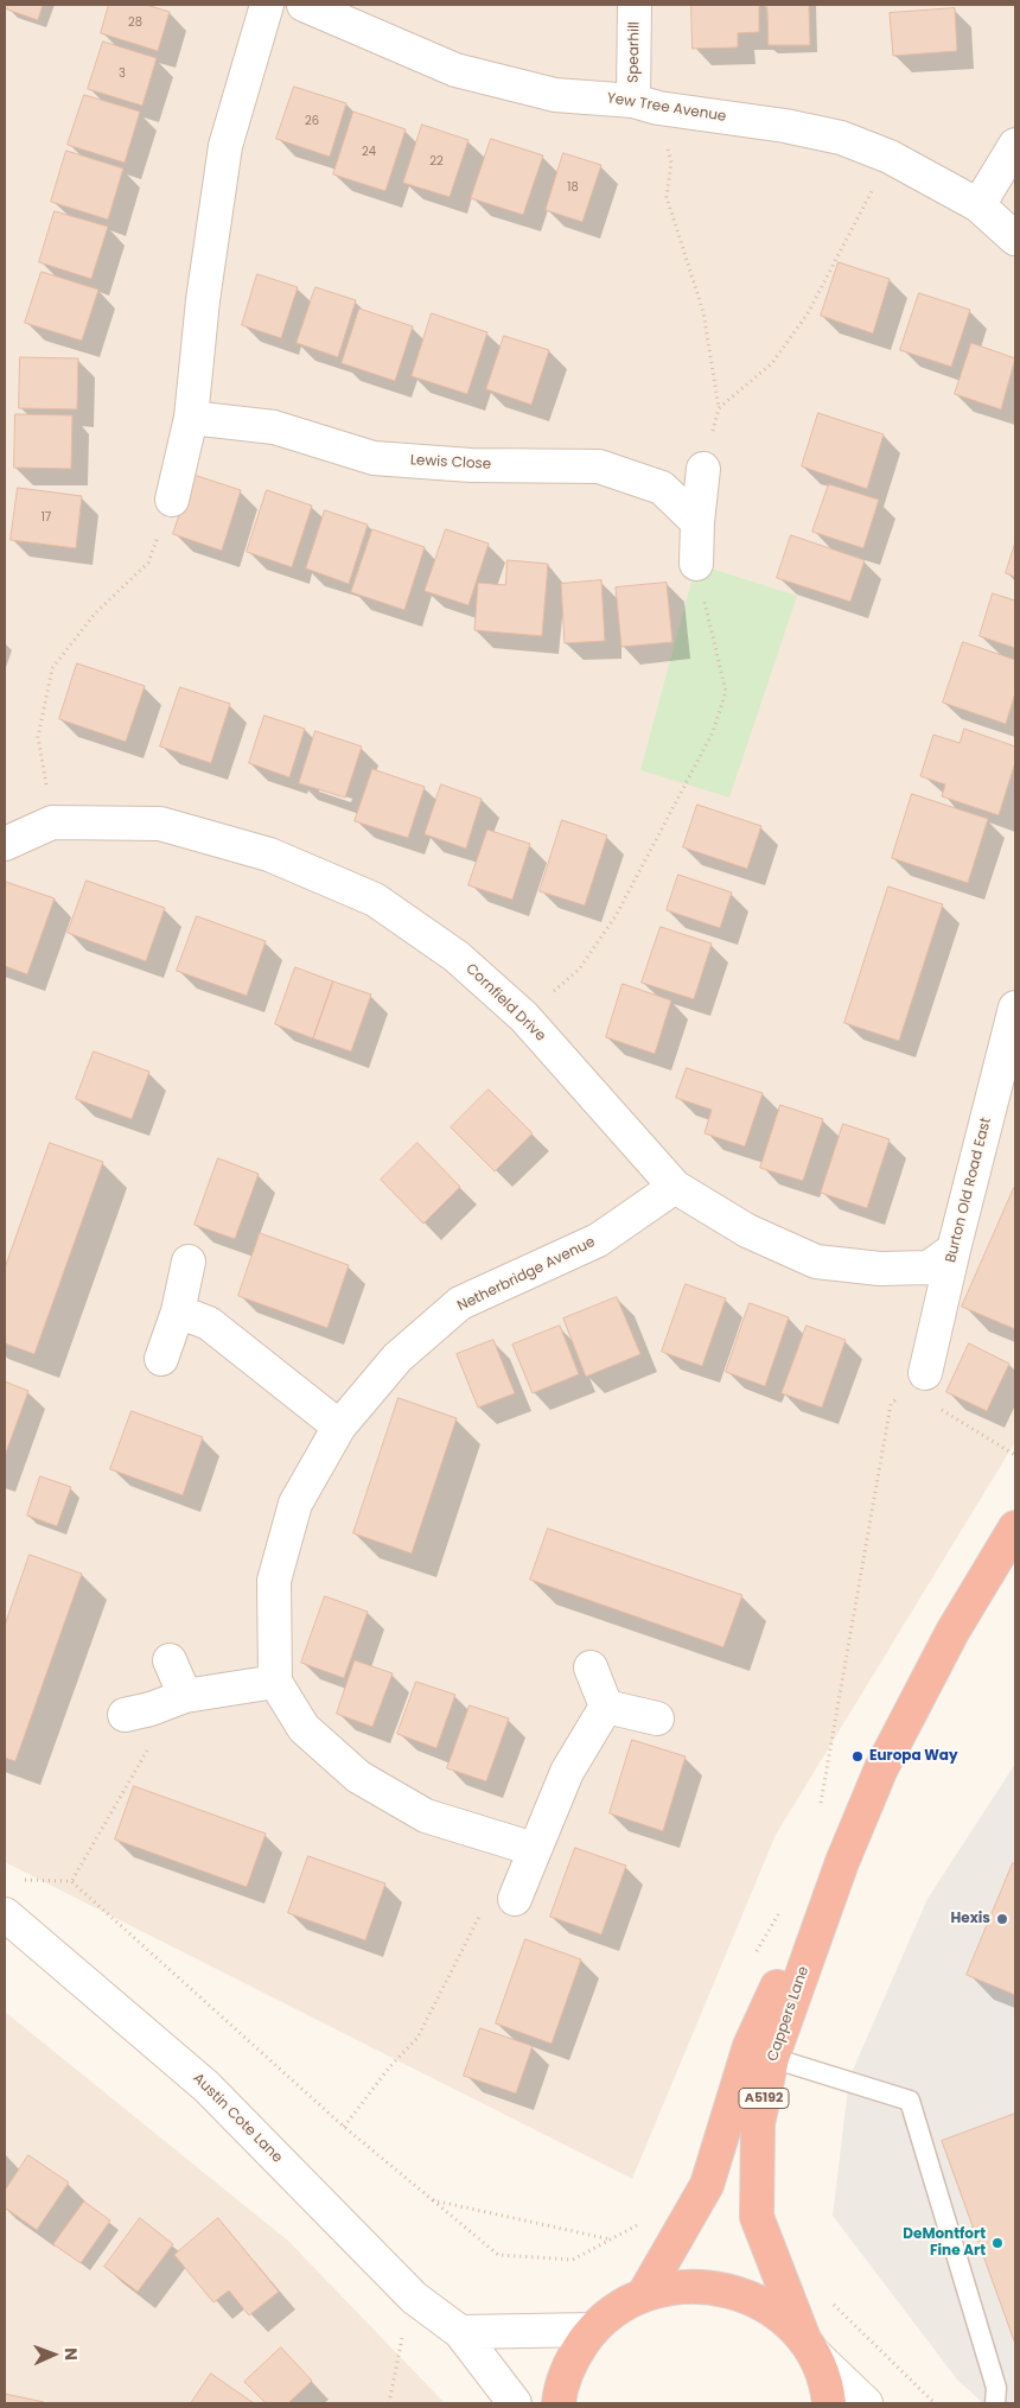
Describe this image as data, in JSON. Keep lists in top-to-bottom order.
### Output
{
  "streets": {
    "highway": ["Cappers Lane", "A5192"],
    "street": [
      "Spearhill",
      "Yew Tree Avenue",
      "Lewis Close",
      "Cornfield Drive",
      "Burton Old Road East",
      "Netherbridge Avenue",
      "Austin Cote Lane"
    ]
  },
  "crossings": [
    ["Spearhill", "Yew Tree Avenue"],
    ["Cornfield Drive", "Burton Old Road East"],
    ["Cornfield Drive", "Netherbridge Avenue"]
  ],
  "places": ["Europa Way", "Hexis", "DeMontfort Fine Art"],
  "house_numbers": [
    "28",
    "3",
    "26",
    "24",
    "22",
    "18",
    "17"
  ],
  "north": "right"
}
